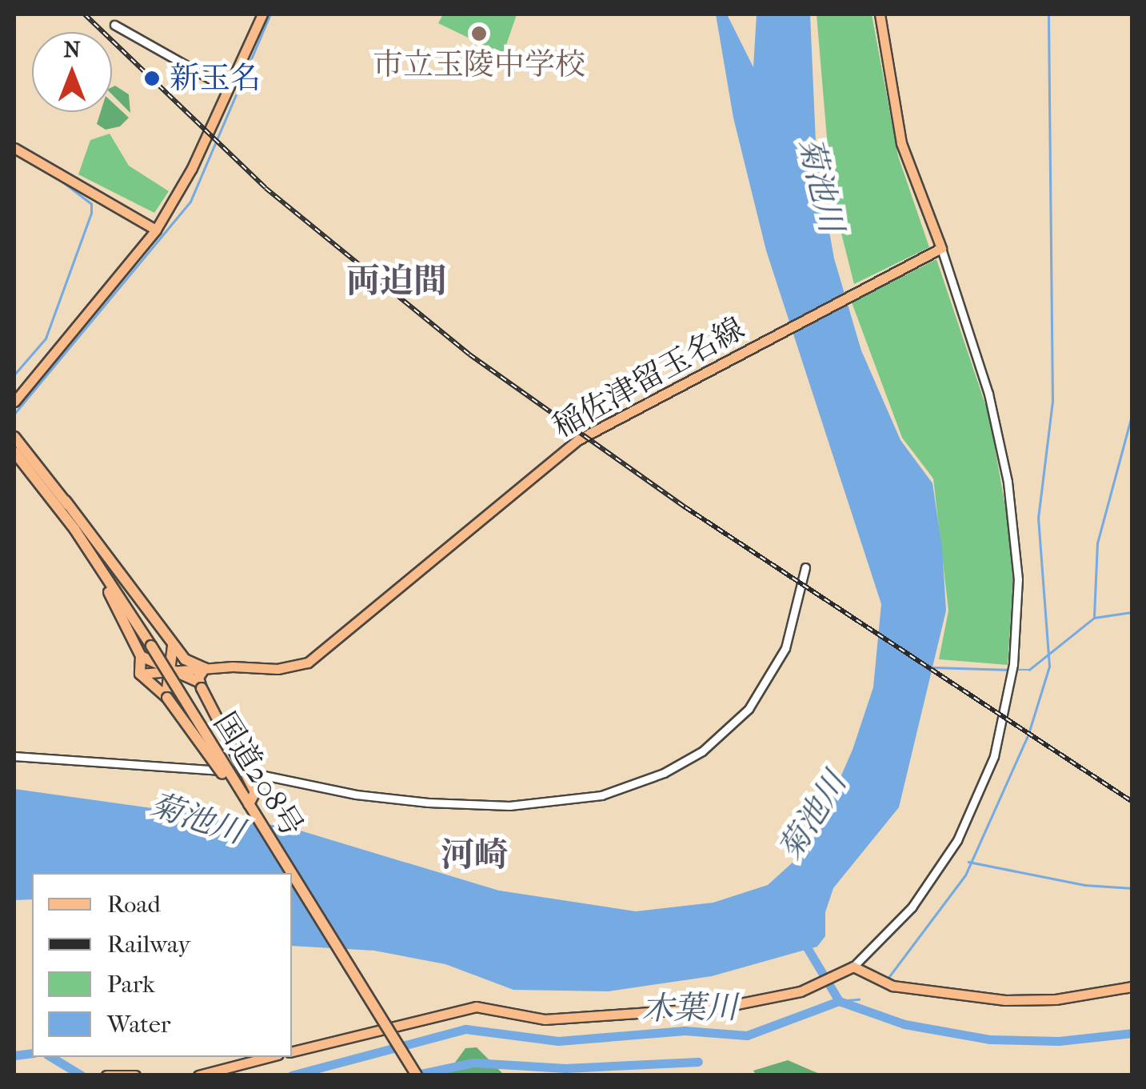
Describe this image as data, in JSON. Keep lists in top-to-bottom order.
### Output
{
  "streets": {
    "highway": ["国道208号"],
    "main road": ["稲佐津留玉名線"]
  },
  "districts": ["両迫間", "河崎"],
  "water": ["菊池川", "木葉川"],
  "places": ["市立玉陵中学校", "新玉名"],
  "legend": [
    "Road",
    "Railway",
    "Park",
    "Water"
  ],
  "north": "top"
}
